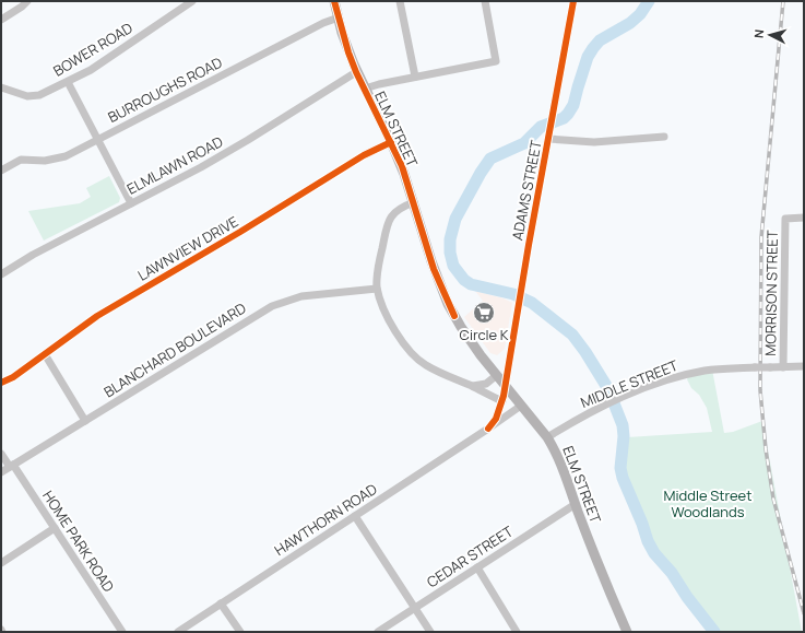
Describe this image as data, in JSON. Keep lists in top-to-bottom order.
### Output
{
  "streets": {
    "main road": ["ELM STREET"],
    "street": [
      "BOWER ROAD",
      "BURROUGHS ROAD",
      "ELMLAWN ROAD",
      "ADAMS STREET",
      "LAWNVIEW DRIVE",
      "MORRISON STREET",
      "BLANCHARD BOULEVARD",
      "MIDDLE STREET",
      "HAWTHORN ROAD",
      "HOME PARK ROAD",
      "CEDAR STREET"
    ]
  },
  "crossings": [
    ["BURROUGHS ROAD", "ELM STREET"],
    ["ELM STREET", "ELMLAWN ROAD"],
    ["ELM STREET", "ADAMS STREET"],
    ["ELM STREET", "LAWNVIEW DRIVE"],
    ["ELM STREET", "MIDDLE STREET"],
    ["ELM STREET", "HAWTHORN ROAD"],
    ["ELM STREET", "CEDAR STREET"],
    ["ADAMS STREET", "HAWTHORN ROAD"],
    ["MORRISON STREET", "MIDDLE STREET"],
    ["BLANCHARD BOULEVARD", "HOME PARK ROAD"]
  ],
  "parks": ["Middle Street Woodlands"],
  "places": {
    "supermarket": ["Circle K"]
  },
  "north": "left"
}
